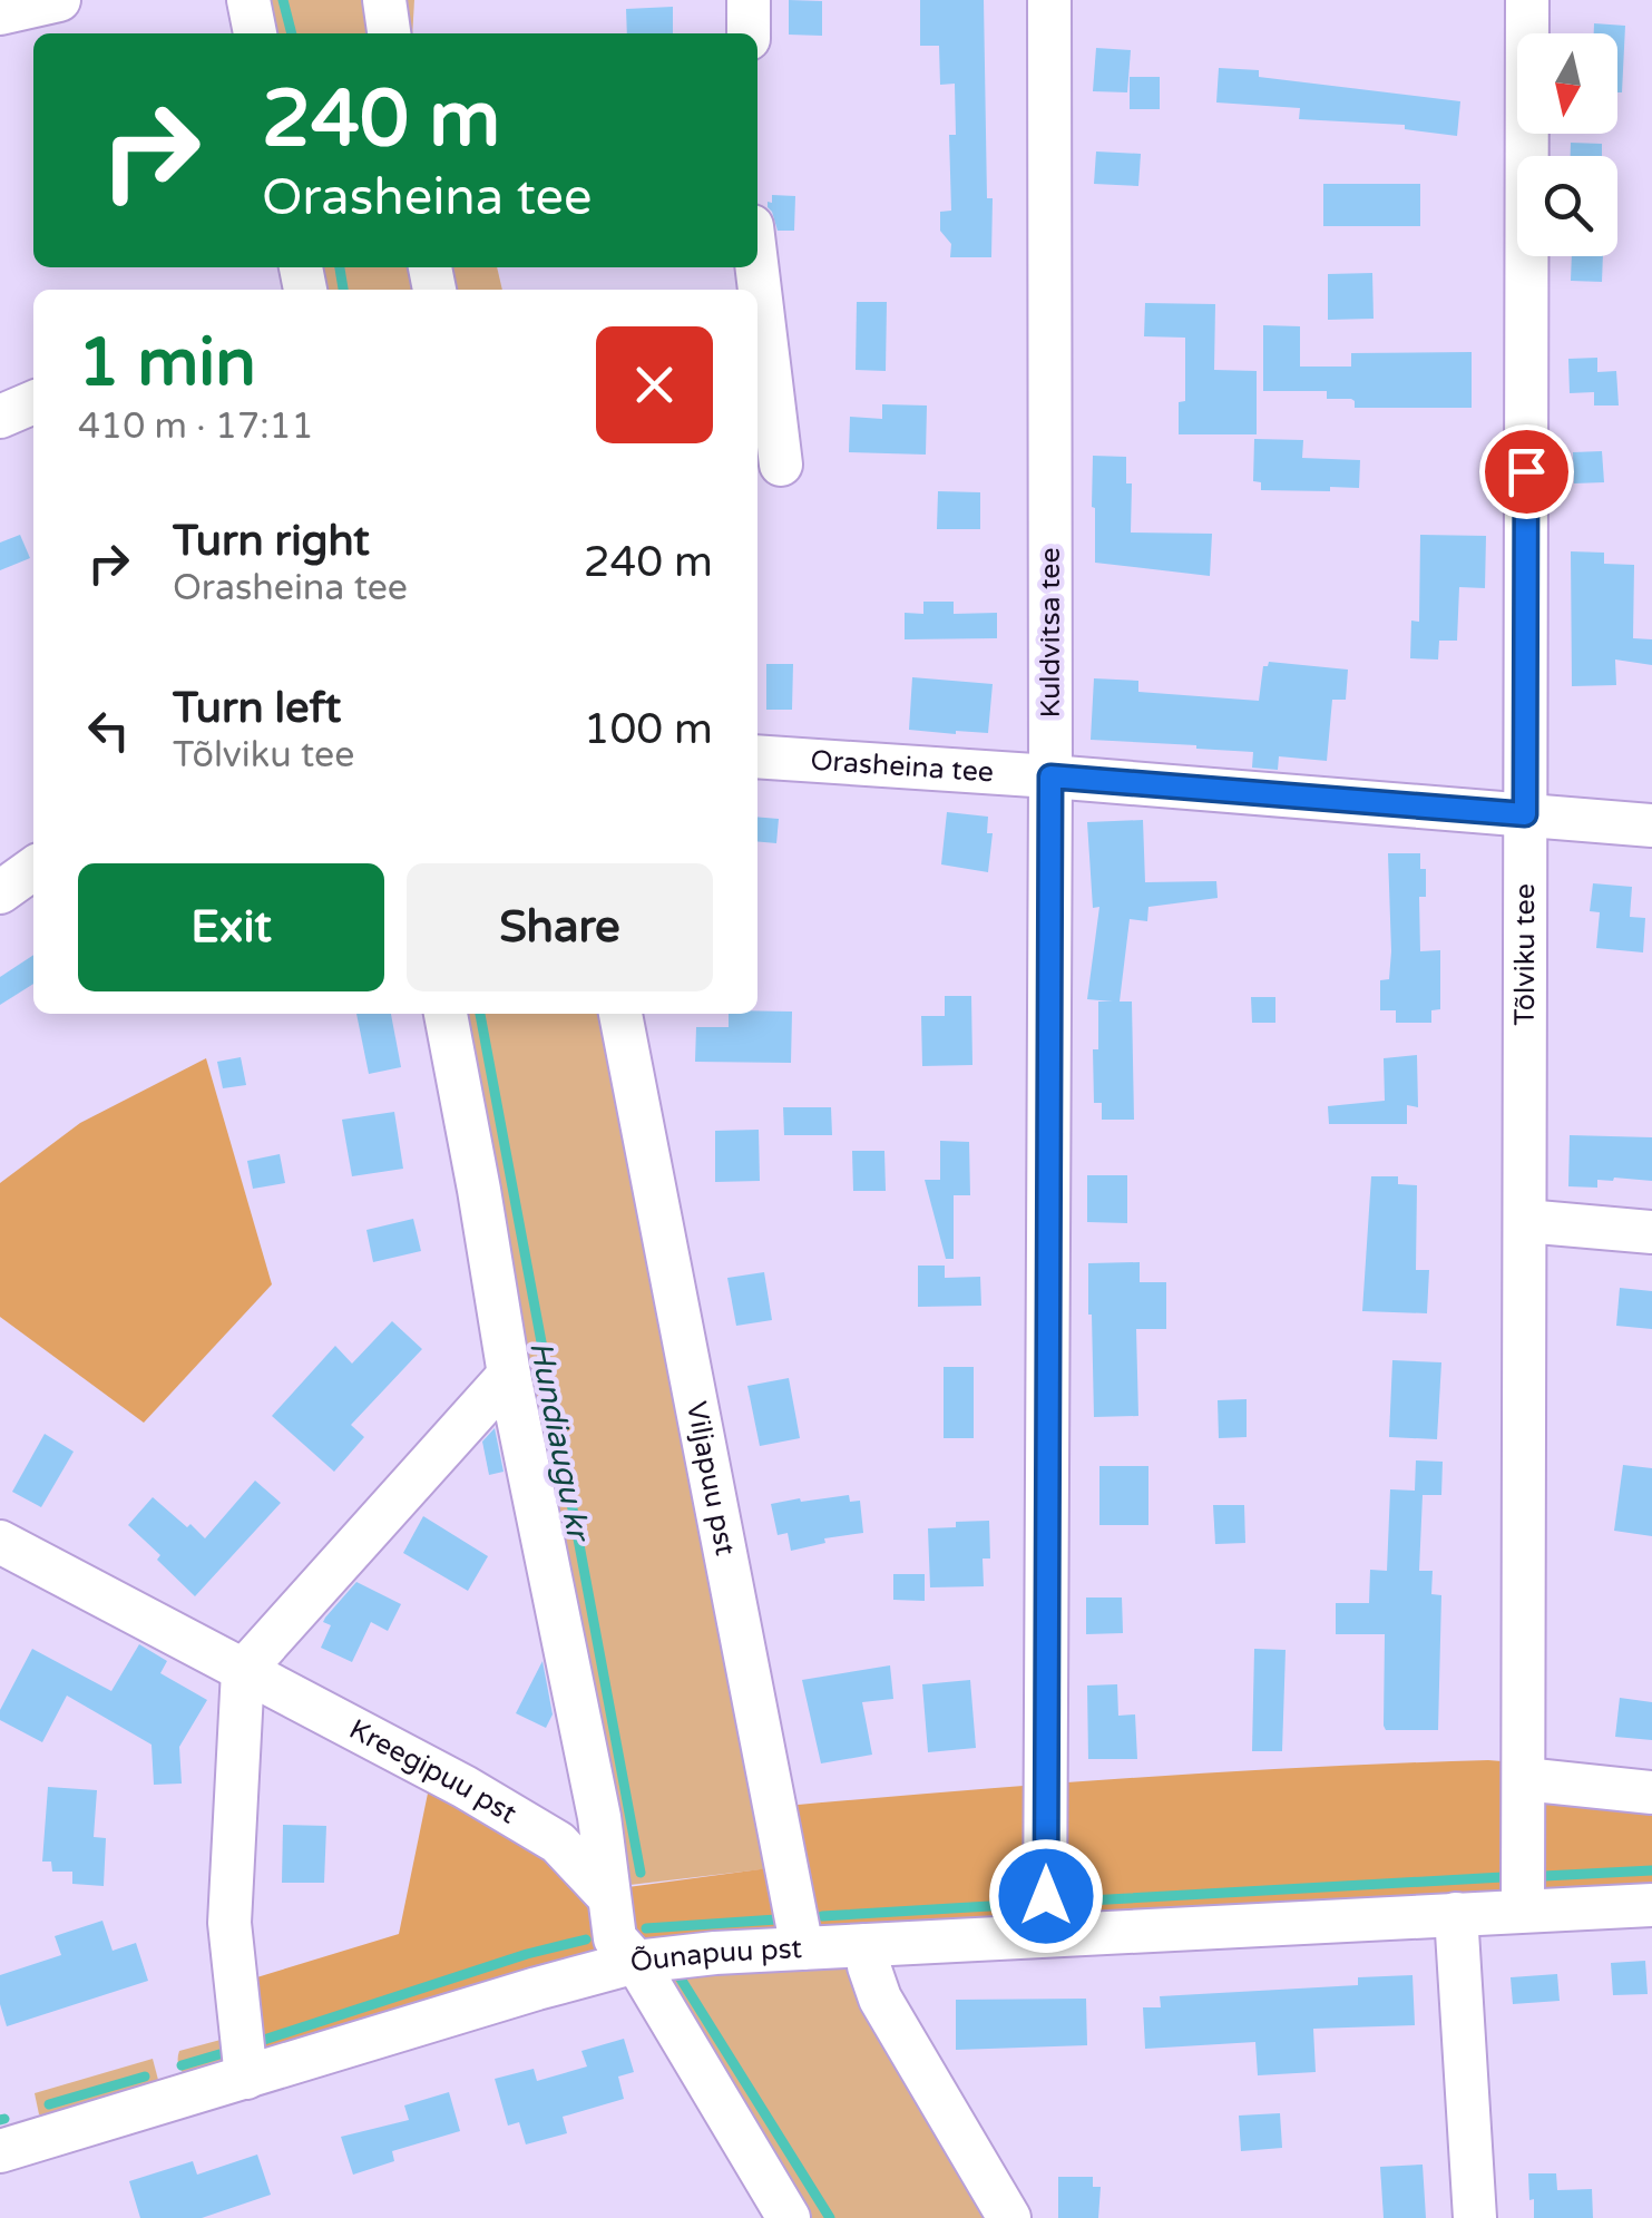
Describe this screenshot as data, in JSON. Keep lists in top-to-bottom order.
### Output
{
  "streets": {
    "street": [
      "Kuldvitsa tee",
      "Orasheina tee",
      "Tõlviku tee",
      "Viljapuu pst",
      "Kreegipuu pst",
      "Õunapuu pst"
    ]
  },
  "crossings": [
    ["Kuldvitsa tee", "Orasheina tee"],
    ["Kuldvitsa tee", "Õunapuu pst"],
    ["Orasheina tee", "Tõlviku tee"],
    ["Tõlviku tee", "Õunapuu pst"],
    ["Viljapuu pst", "Õunapuu pst"]
  ],
  "water": ["Hundiaugu kr"],
  "north": "bottom",
  "page": {
    "turn": ["240 m", "Orasheina tee"],
    "heading": ["1 min", "410 m · 17:11"],
    "list": [
      {
        "name": "Turn right",
        "note": "Orasheina tee",
        "value": "240 m"
      },
      {
        "name": "Turn left",
        "note": "Tõlviku tee",
        "value": "100 m"
      }
    ],
    "buttons": ["Exit", "Share"]
  }
}
